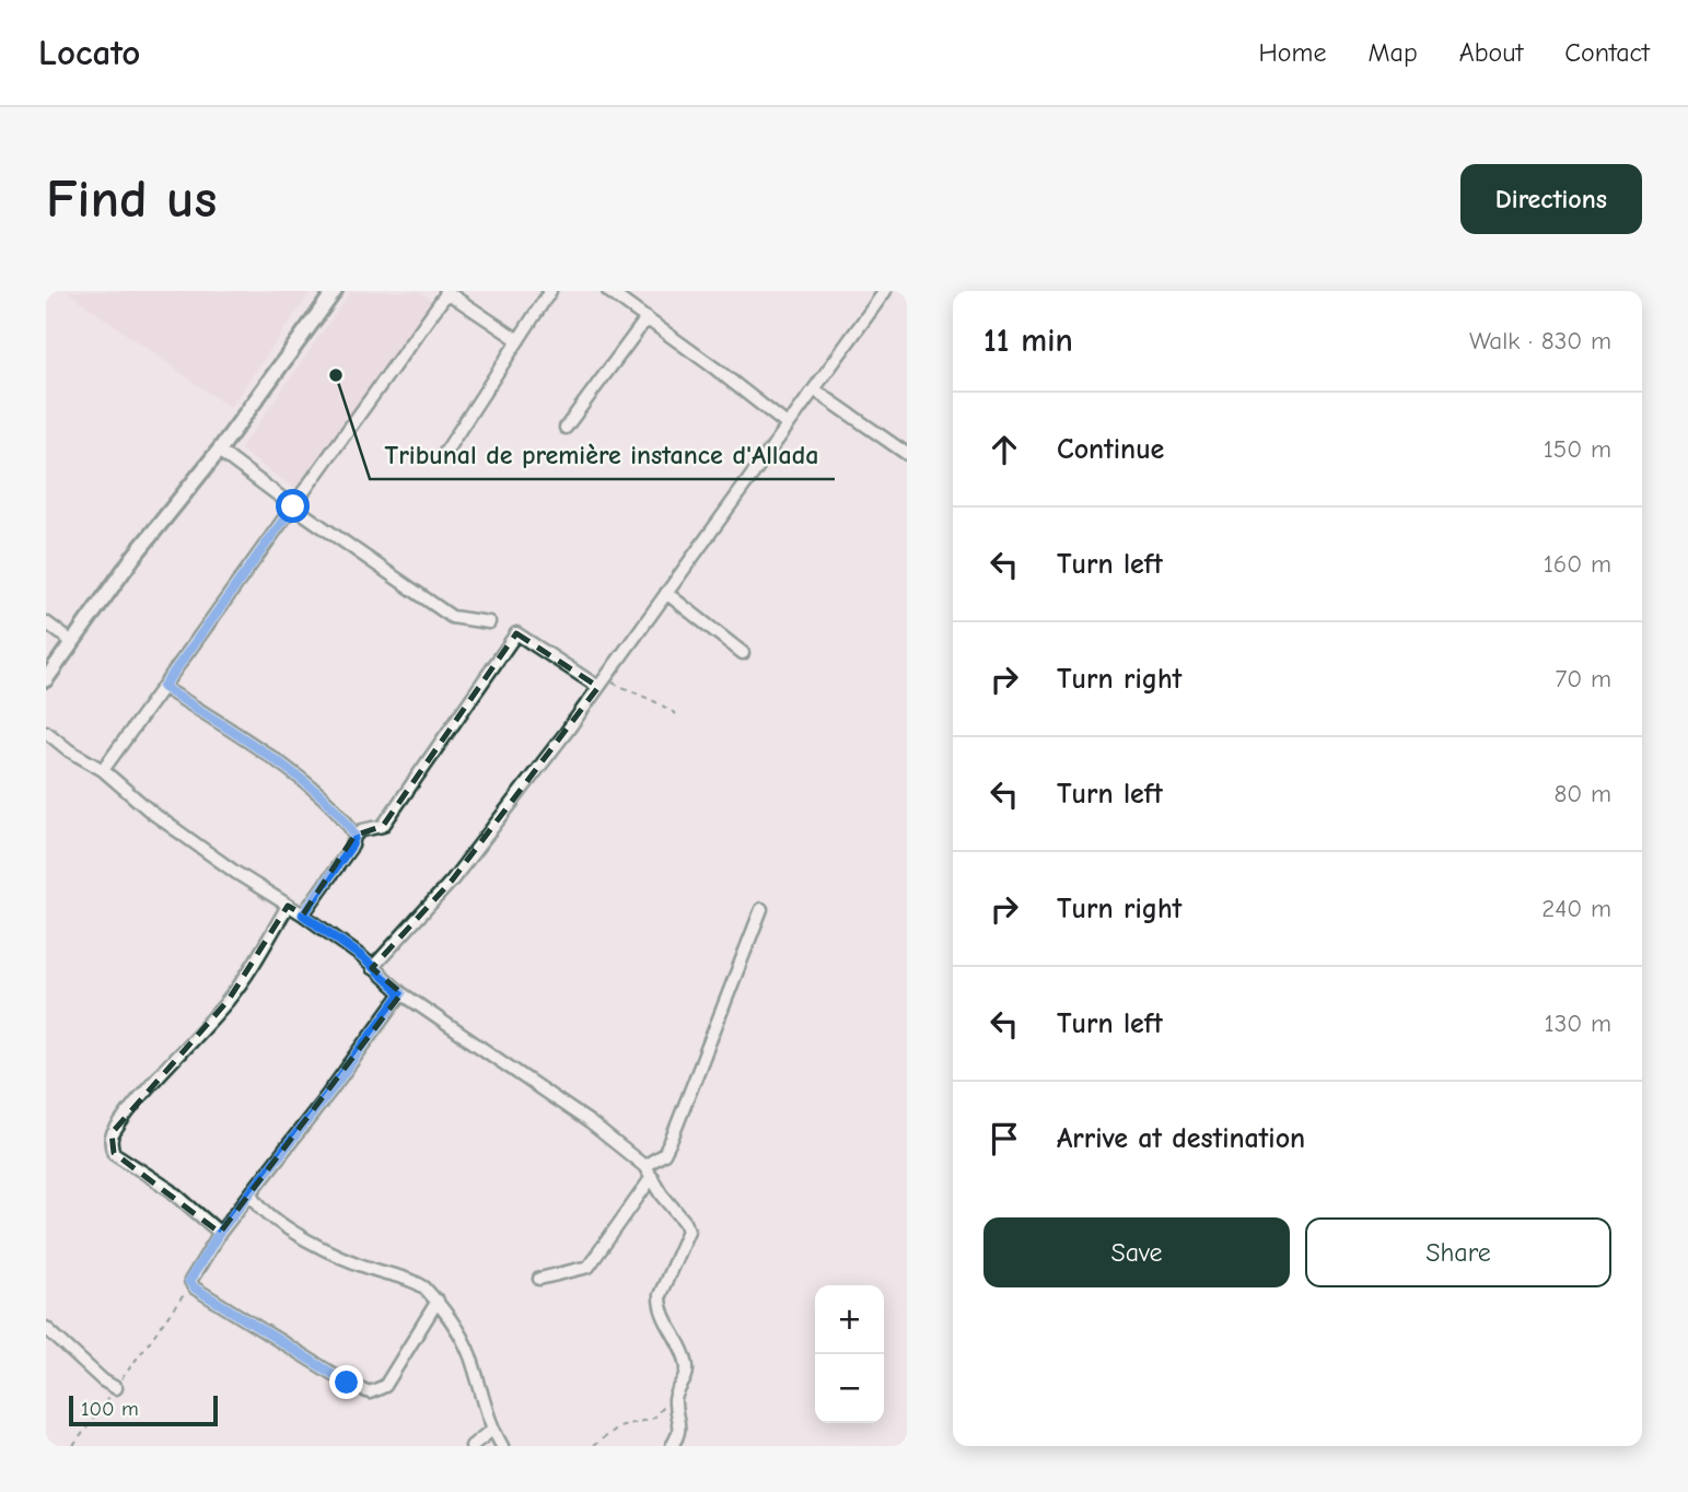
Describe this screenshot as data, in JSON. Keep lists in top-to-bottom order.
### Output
{
  "places": ["Tribunal de première instance d'Allada"],
  "scale_bar": "100 m",
  "page": {
    "header": "Locato",
    "nav": [
      "Home",
      "Map",
      "About",
      "Contact"
    ],
    "buttons": [
      "Directions",
      ["Save", "Share"]
    ],
    "title": "Find us",
    "heading": ["11 min", "Walk · 830 m"],
    "list": [
      ["Continue", "150 m"],
      ["Turn left", "160 m"],
      ["Turn right", "70 m"],
      ["Turn left", "80 m"],
      ["Turn right", "240 m"],
      ["Turn left", "130 m"],
      "Arrive at destination"
    ],
    "map_buttons": ["+", "−"],
    "scale": "100 m"
  }
}
